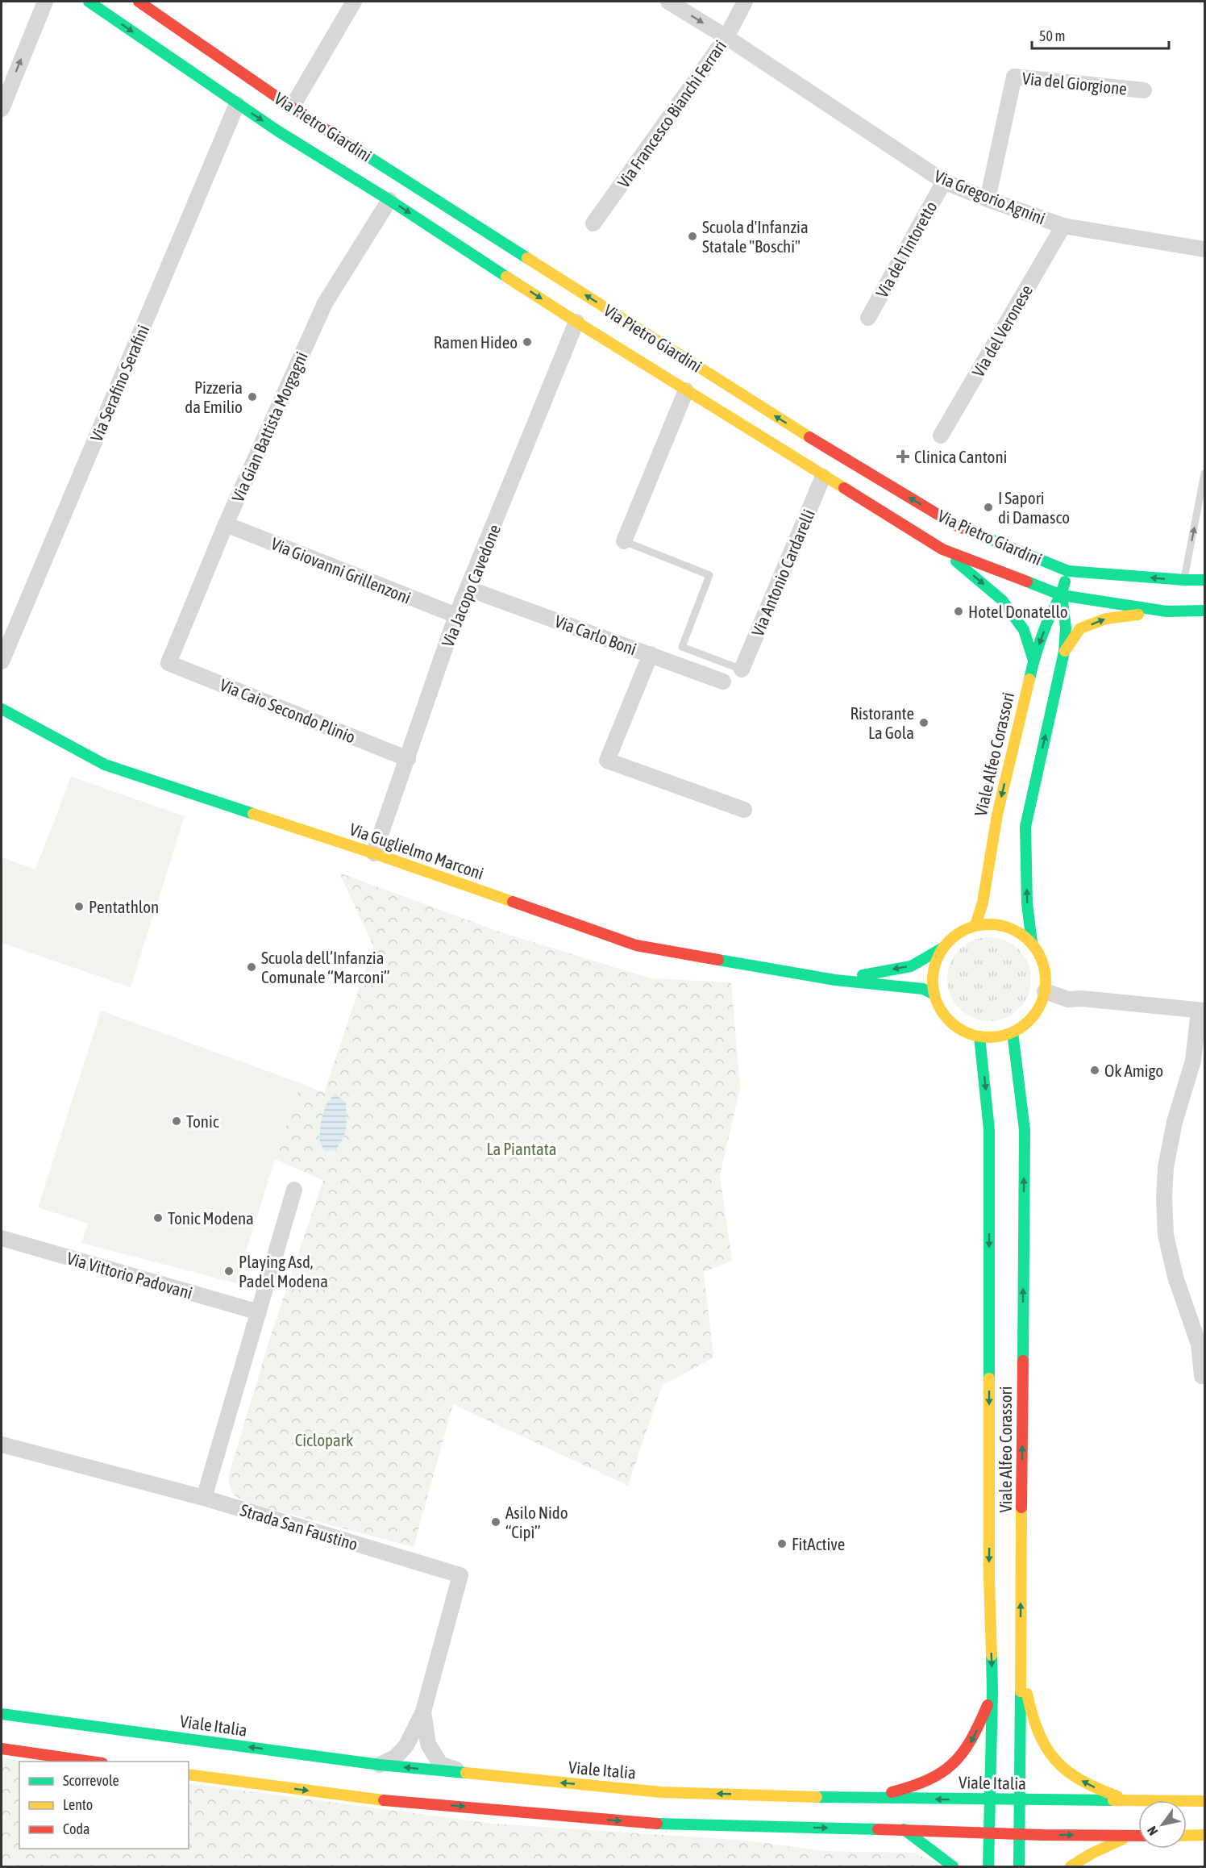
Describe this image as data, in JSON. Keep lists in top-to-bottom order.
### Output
{
  "streets": {
    "street": [
      "Via del Giorgione",
      "Via Francesco Bianchi Ferrari",
      "Via Pietro Giardini",
      "Via Gregorio Agnini",
      "Via del Tintoretto",
      "Via del Veronese",
      "Via Serafino Serafini",
      "Via Gian Battista Morgagni",
      "Via Giovanni Grillenzoni",
      "Via Antonio Cardarelli",
      "Via Jacopo Cavedone",
      "Via Carlo Boni",
      "Via Caio Secondo Plinio",
      "Viale Alfeo Corassori",
      "Via Guglielmo Marconi",
      "Via Vittorio Padovani",
      "Strada San Faustino",
      "Viale Italia"
    ]
  },
  "crossings": [
    ["Via del Giorgione", "Via Gregorio Agnini"],
    ["Via Francesco Bianchi Ferrari", "Via Gregorio Agnini"],
    ["Via Pietro Giardini", "Via Serafino Serafini"],
    ["Via Pietro Giardini", "Via Gian Battista Morgagni"],
    ["Via Pietro Giardini", "Via Antonio Cardarelli"],
    ["Via Pietro Giardini", "Via Jacopo Cavedone"],
    ["Via Pietro Giardini", "Viale Alfeo Corassori"],
    ["Via Gregorio Agnini", "Via del Tintoretto"],
    ["Via Gregorio Agnini", "Via del Veronese"],
    ["Via Gian Battista Morgagni", "Via Giovanni Grillenzoni"],
    ["Via Gian Battista Morgagni", "Via Caio Secondo Plinio"],
    ["Via Giovanni Grillenzoni", "Via Jacopo Cavedone"],
    ["Via Jacopo Cavedone", "Via Carlo Boni"],
    ["Via Jacopo Cavedone", "Via Caio Secondo Plinio"],
    ["Via Jacopo Cavedone", "Via Guglielmo Marconi"],
    ["Viale Alfeo Corassori", "Via Guglielmo Marconi"],
    ["Viale Alfeo Corassori", "Viale Italia"],
    ["Strada San Faustino", "Viale Italia"]
  ],
  "parks": ["La Piantata", "Ciclopark"],
  "places": {
    "other": [
      "Scuola d'Infanzia Statale \"Boschi\"",
      "Ramen Hideo",
      "Pizzeria da Emilio",
      "I Sapori di Damasco",
      "Hotel Donatello",
      "Ristorante La Gola",
      "Pentathlon",
      "Scuola dell’Infanzia Comunale “Marconi”",
      "Ok Amigo",
      "Tonic",
      "Tonic Modena",
      "Playing Asd, Padel Modena",
      "Asilo Nido “Cipì”",
      "FitActive"
    ],
    "health": ["Clinica Cantoni"]
  },
  "legend": ["Scorrevole", "Lento", "Coda"],
  "scale_bar": "50 m",
  "north": "bottom left"
}
